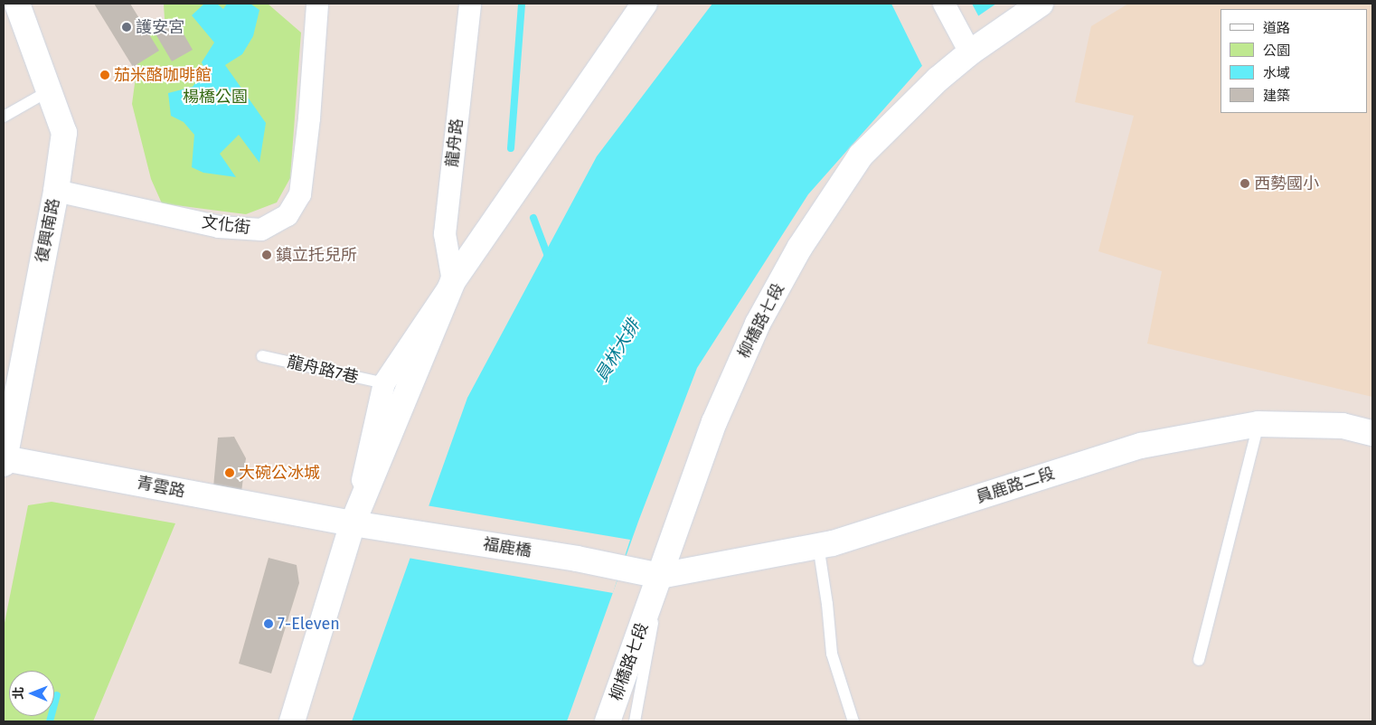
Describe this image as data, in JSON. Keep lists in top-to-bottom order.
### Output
{
  "streets": {
    "main road": [
      "復興南路",
      "柳橋路七段",
      "員鹿路二段",
      "青雲路",
      "福鹿橋"
    ],
    "street": ["龍舟路", "文化街"],
    "lane": ["龍舟路7巷"]
  },
  "crossings": [
    ["文化街", "復興南路"],
    ["復興南路", "青雲路"],
    ["柳橋路七段", "員鹿路二段"],
    ["柳橋路七段", "福鹿橋"],
    ["員鹿路二段", "福鹿橋"],
    ["青雲路", "福鹿橋"]
  ],
  "water": ["員林大排"],
  "parks": ["楊橋公園"],
  "places": [
    "護安宮",
    "茄米酪咖啡館",
    "西勢國小",
    "鎮立托兒所",
    "大碗公冰城",
    "7-Eleven"
  ],
  "legend": [
    "道路",
    "公園",
    "水域",
    "建築"
  ],
  "north": "left"
}
